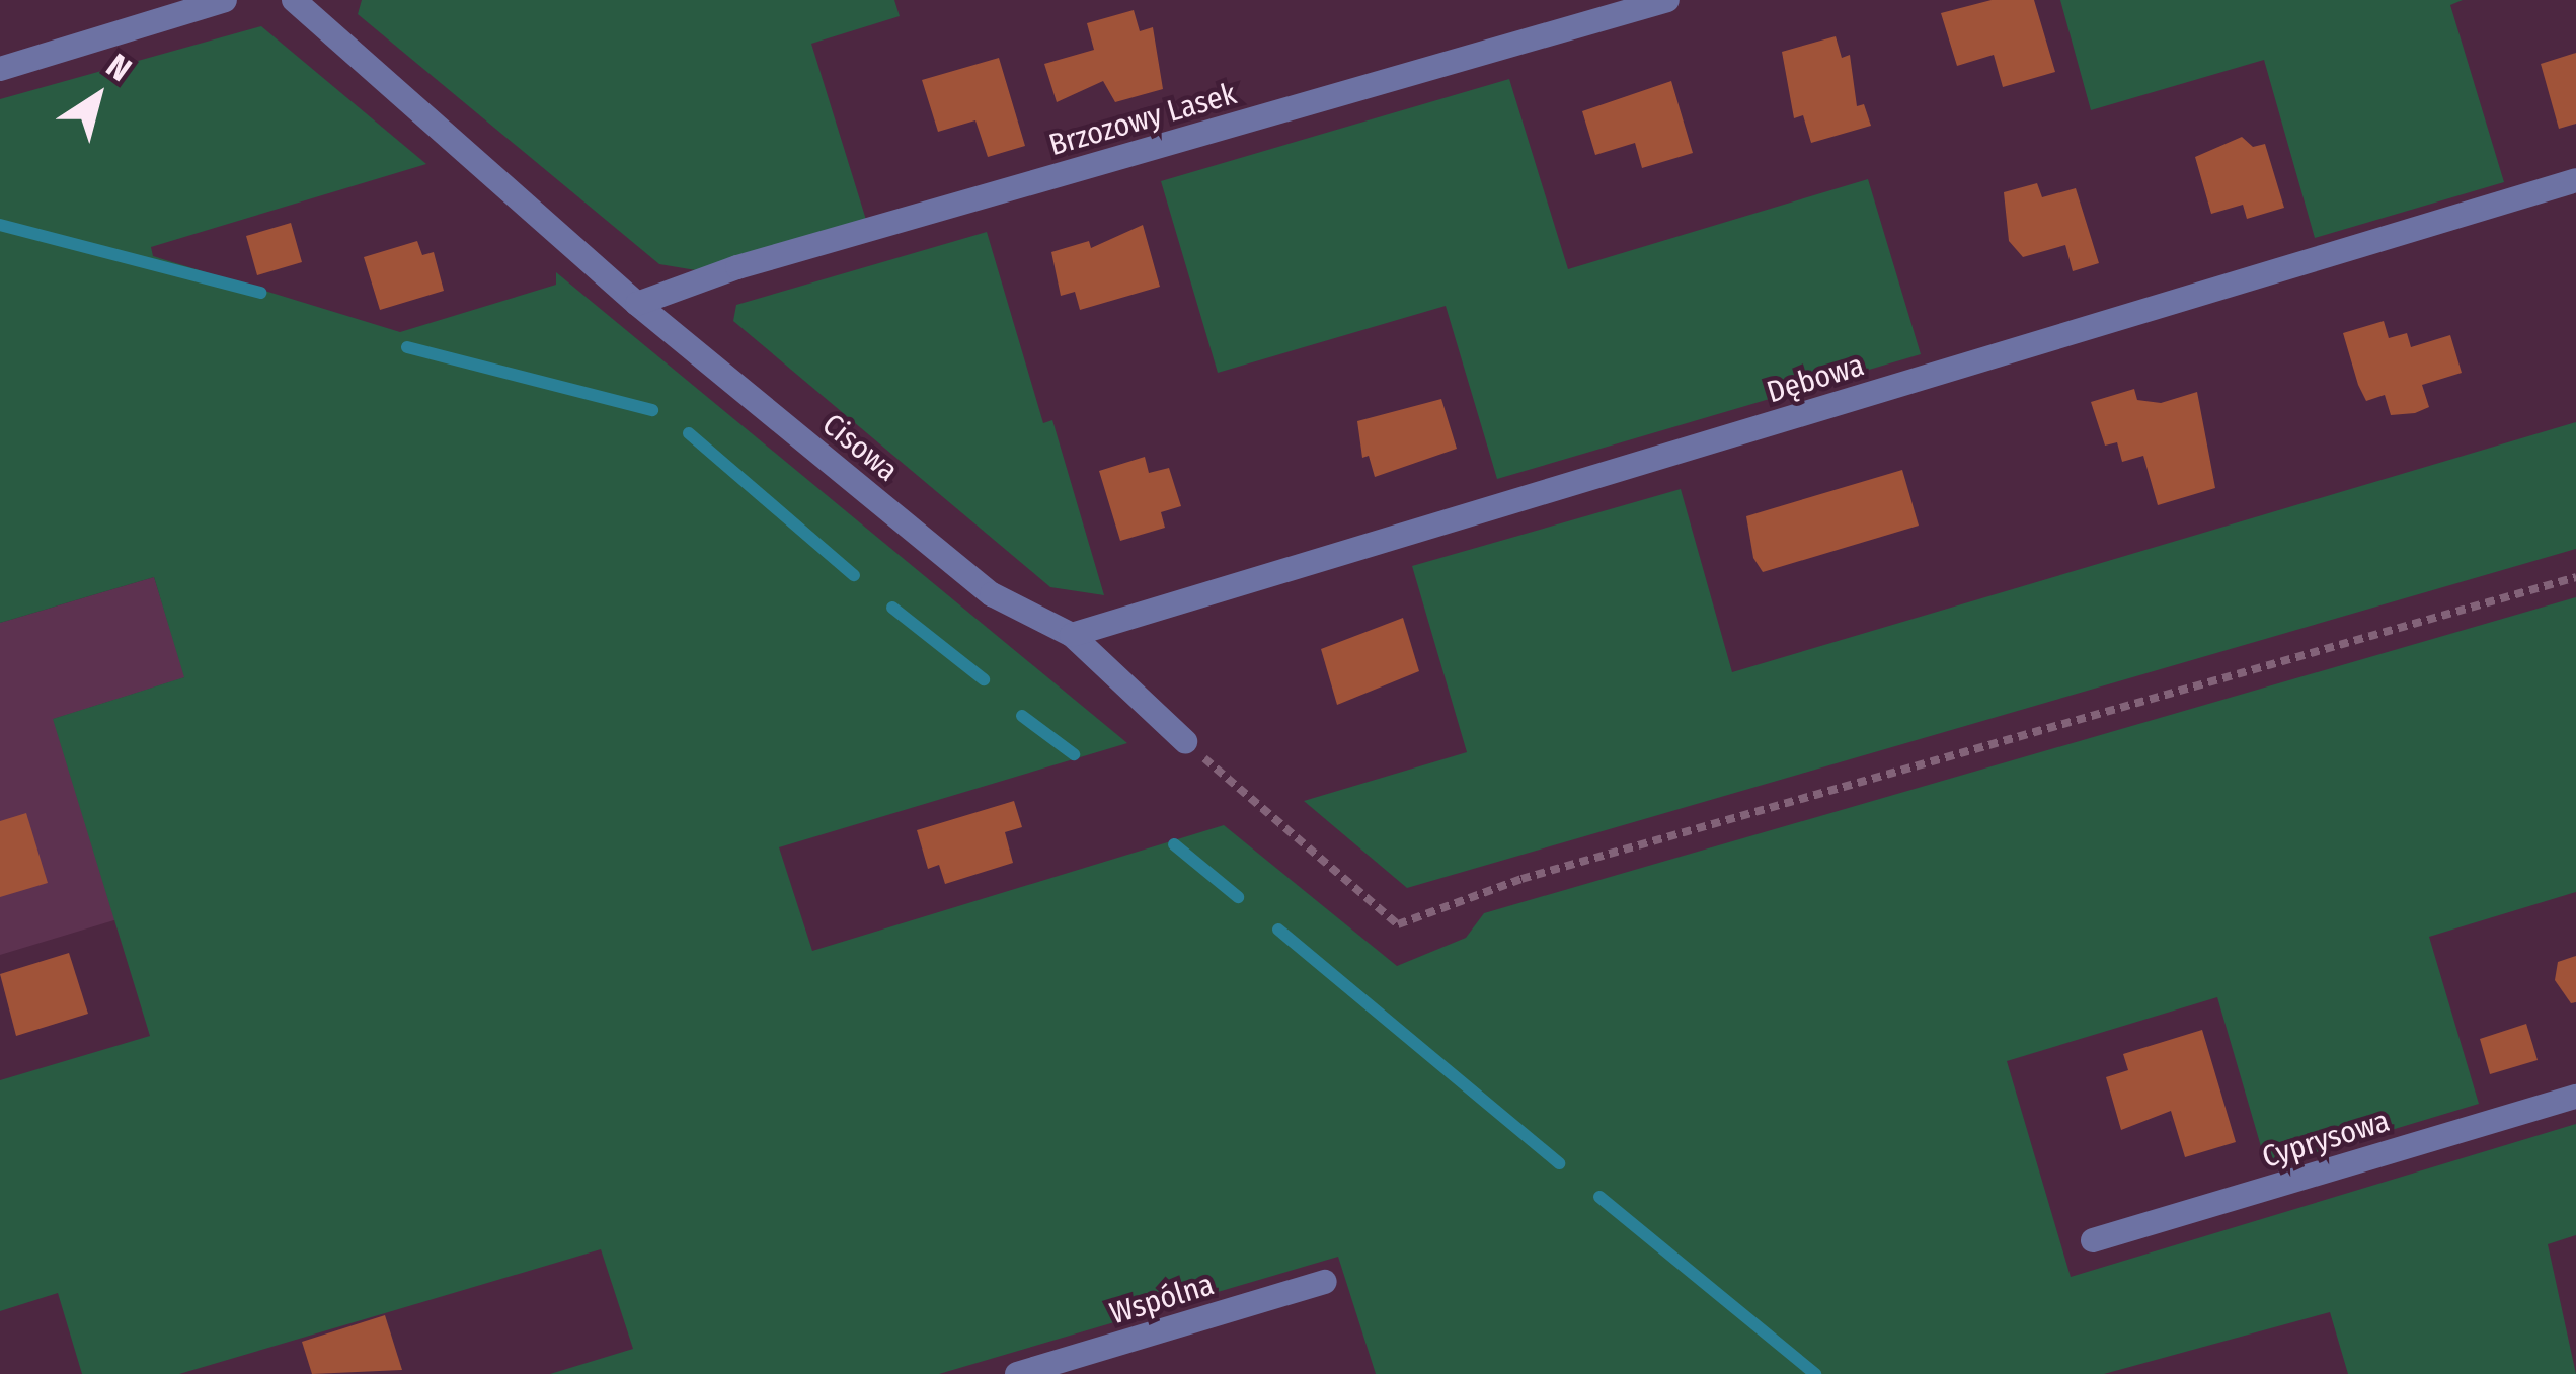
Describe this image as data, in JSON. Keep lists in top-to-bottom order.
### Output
{
  "streets": {
    "street": [
      "Brzozowy Lasek",
      "Dębowa",
      "Cisowa",
      "Cyprysowa",
      "Wspólna"
    ]
  },
  "crossings": [
    ["Brzozowy Lasek", "Cisowa"],
    ["Dębowa", "Cisowa"]
  ],
  "north": "top right"
}
